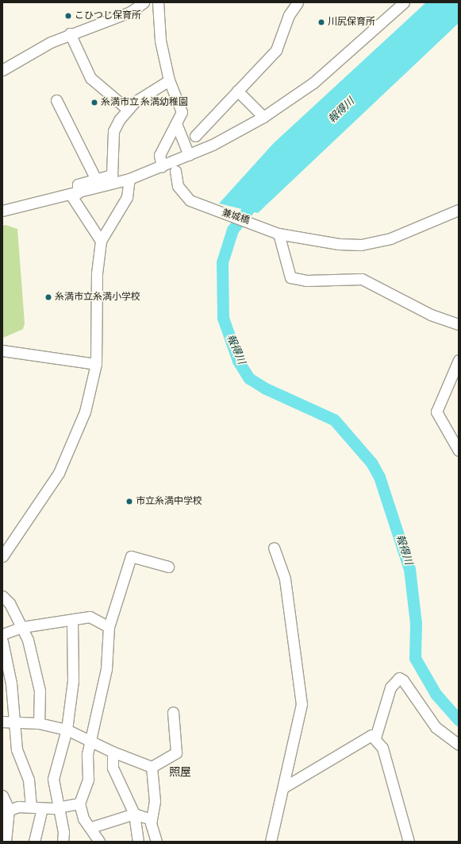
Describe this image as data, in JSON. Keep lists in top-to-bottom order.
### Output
{
  "streets": {
    "street": ["兼城橋"]
  },
  "districts": ["照屋"],
  "water": ["報得川"],
  "places": [
    "こひつじ保育所",
    "川尻保育所",
    "糸満市立 糸満幼稚園",
    "糸満市立糸満小学校",
    "市立糸満中学校"
  ]
}
